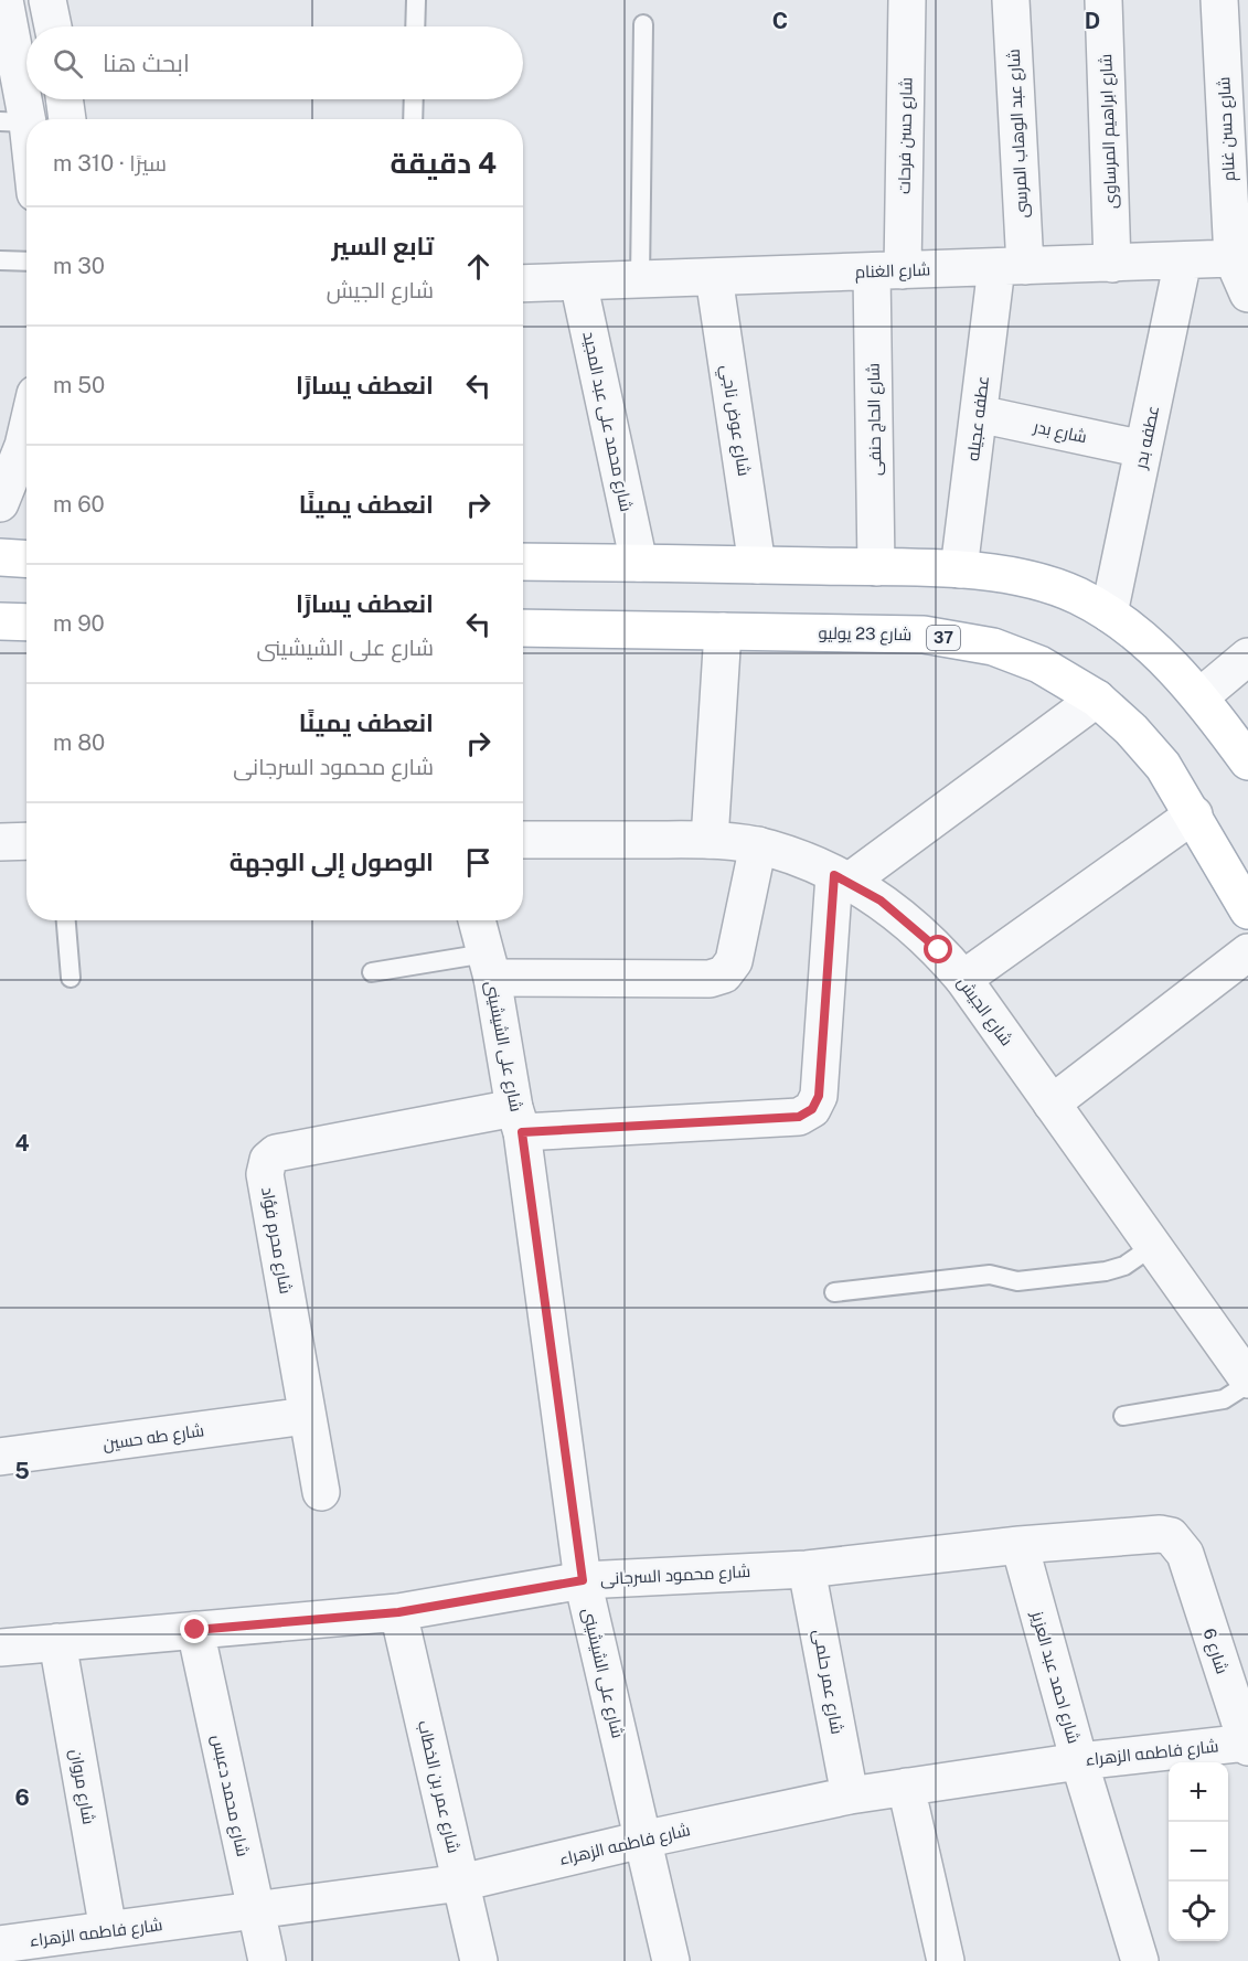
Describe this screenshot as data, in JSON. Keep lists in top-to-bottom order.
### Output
{
  "streets": {
    "main road": ["شارع 23 يوليو", "37"],
    "street": [
      "شارع حسن غنام",
      "شارع ابراهيم المرساوى",
      "شارع عبد الوهاب المرسى",
      "شارع حسن فرحات",
      "شارع الغنام",
      "عطفه عجيله",
      "شارع الحاج حنفى",
      "شارع عوض ناجي",
      "شارع محمد على عبد المجيد",
      "شارع بدر",
      "عطفه بدر",
      "شارع الجيش",
      "شارع على الشيشينى",
      "شارع محرم فؤاد",
      "شارع طه حسين",
      "شارع محمود السرجانى",
      "شارع 6",
      "شارع احمد عبد العزيز",
      "شارع عمر حلمى",
      "شارع فاطمه الزهراء",
      "شارع مروان",
      "شارع عمر بن الخطاب",
      "شارع محمد دعبس"
    ]
  },
  "crossings": [
    ["شارع حسن غنام", "شارع الغنام"],
    ["شارع ابراهيم المرساوى", "شارع الغنام"],
    ["شارع عبد الوهاب المرسى", "شارع الغنام"],
    ["شارع عبد الوهاب المرسى", "عطفه عجيله"],
    ["شارع حسن فرحات", "شارع الغنام"],
    ["شارع حسن فرحات", "شارع الحاج حنفى"],
    ["شارع الغنام", "عطفه عجيله"],
    ["شارع الغنام", "شارع الحاج حنفى"],
    ["شارع الغنام", "شارع عوض ناجي"],
    ["شارع الغنام", "شارع محمد على عبد المجيد"],
    ["شارع الغنام", "عطفه بدر"],
    ["عطفه عجيله", "شارع بدر"],
    ["شارع بدر", "عطفه بدر"],
    ["شارع على الشيشينى", "شارع محرم فؤاد"],
    ["شارع على الشيشينى", "شارع محمود السرجانى"],
    ["شارع على الشيشينى", "شارع فاطمه الزهراء"],
    ["شارع محرم فؤاد", "شارع طه حسين"],
    ["شارع محمود السرجانى", "شارع 6"],
    ["شارع محمود السرجانى", "شارع احمد عبد العزيز"],
    ["شارع محمود السرجانى", "شارع عمر حلمى"],
    ["شارع محمود السرجانى", "شارع مروان"],
    ["شارع محمود السرجانى", "شارع عمر بن الخطاب"],
    ["شارع محمود السرجانى", "شارع محمد دعبس"],
    ["شارع 6", "شارع فاطمه الزهراء"],
    ["شارع احمد عبد العزيز", "شارع فاطمه الزهراء"],
    ["شارع عمر حلمى", "شارع فاطمه الزهراء"],
    ["شارع فاطمه الزهراء", "شارع مروان"],
    ["شارع فاطمه الزهراء", "شارع عمر بن الخطاب"],
    ["شارع فاطمه الزهراء", "شارع محمد دعبس"]
  ],
  "page": {
    "search": "ابحث هنا",
    "heading": ["4 دقيقة", "سيرًا · 310 m"],
    "list": [
      ["تابع السير", "شارع الجيش", "30 m"],
      ["انعطف يسارًا", "50 m"],
      ["انعطف يمينًا", "60 m"],
      ["انعطف يسارًا", "شارع على الشيشينى", "90 m"],
      ["انعطف يمينًا", "شارع محمود السرجانى", "80 m"],
      "الوصول إلى الوجهة"
    ],
    "map_buttons": ["+", "−"]
  },
  "grid": {
    "columns": ["C", "D"],
    "rows": ["4", "5", "6"]
  }
}
